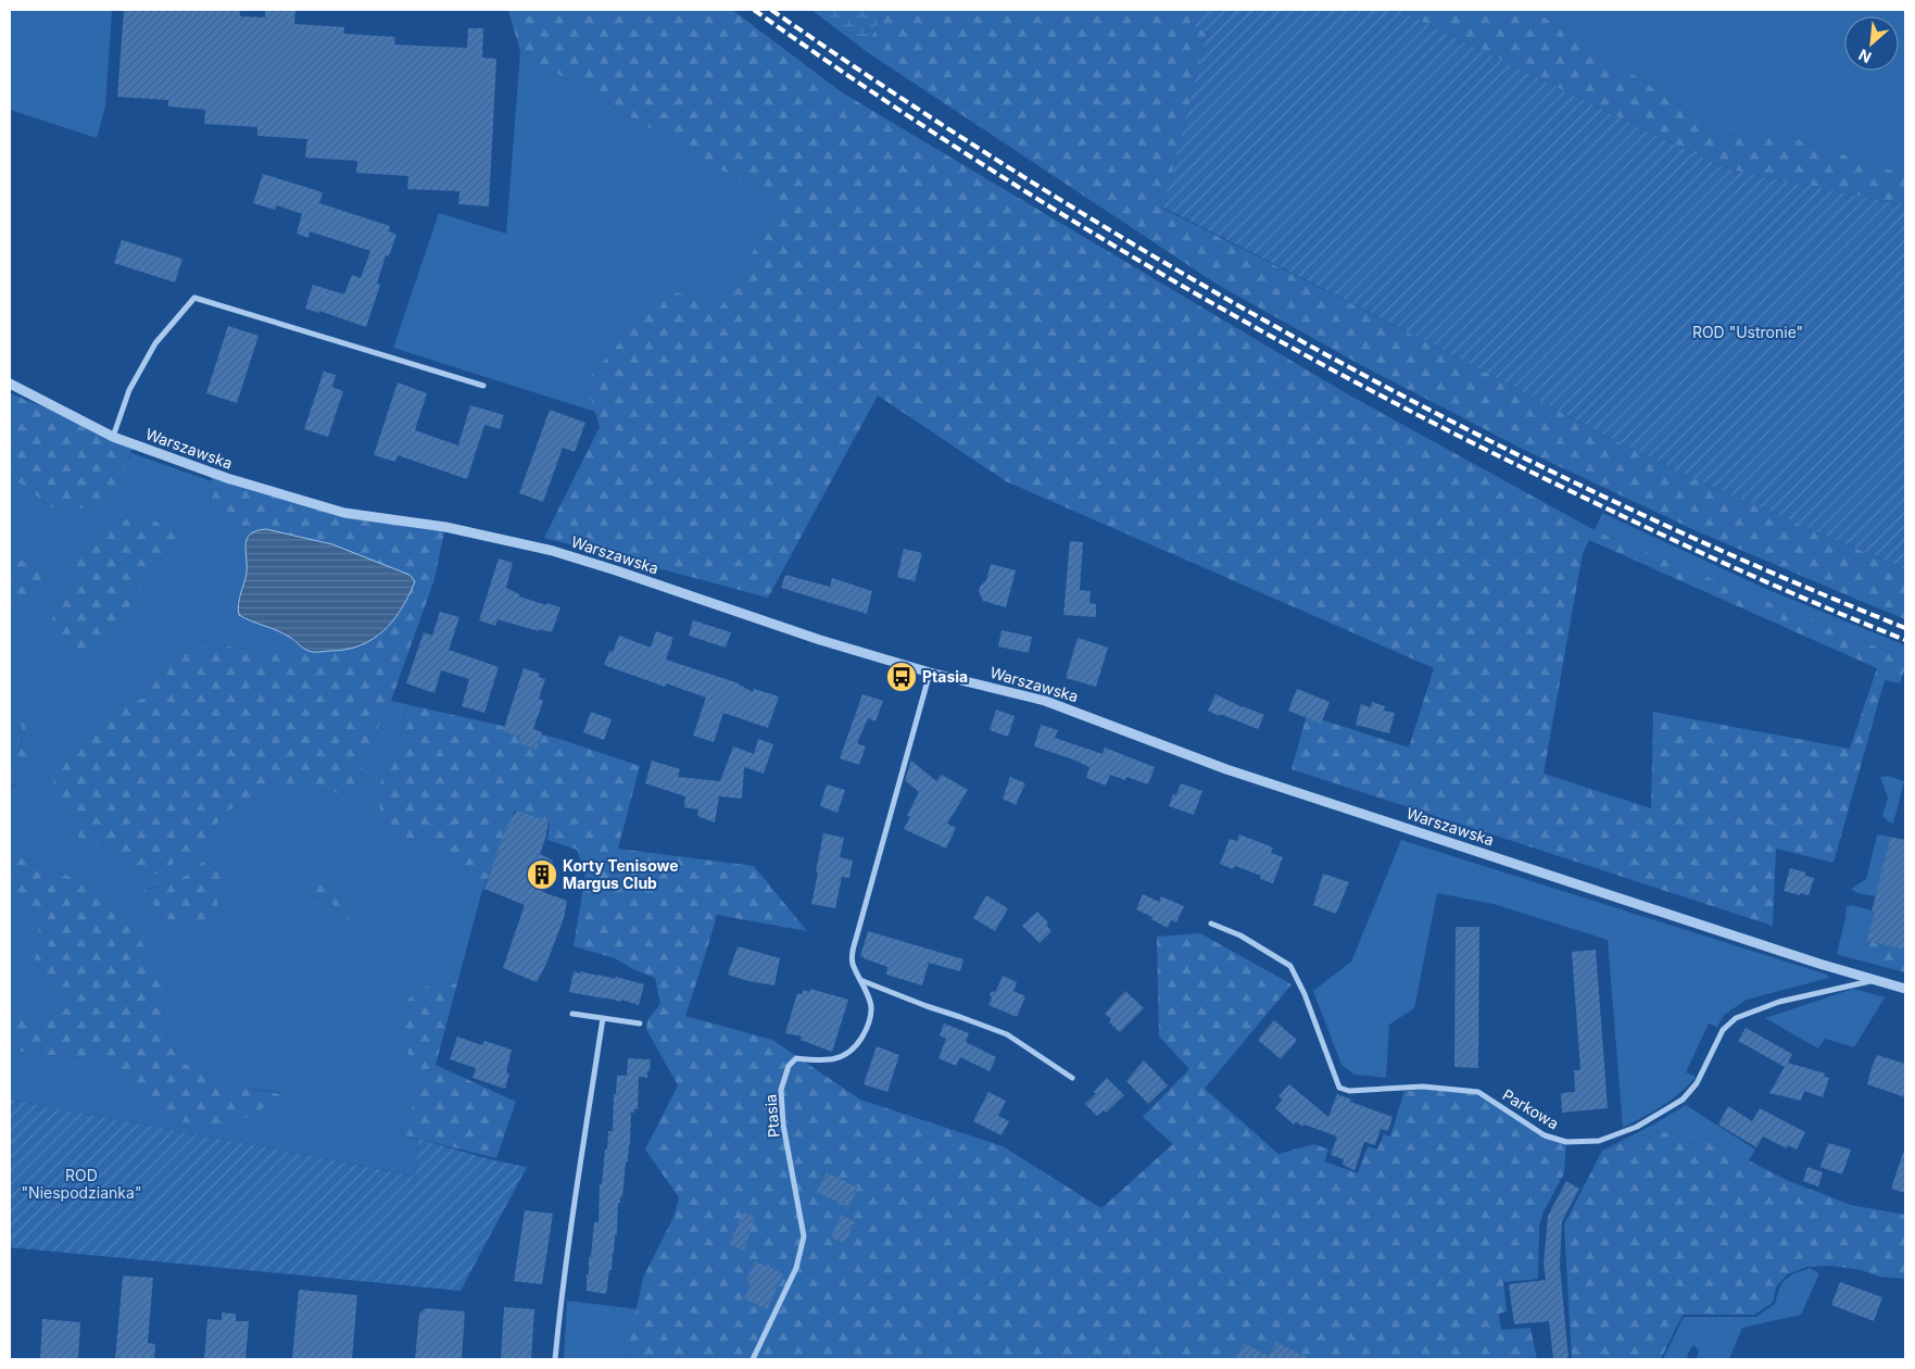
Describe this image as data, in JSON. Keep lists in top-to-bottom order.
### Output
{
  "streets": {
    "street": ["Warszawska", "Parkowa", "Ptasia"]
  },
  "crossings": [
    ["Warszawska", "Parkowa"],
    ["Warszawska", "Ptasia"]
  ],
  "parks": ["ROD \"Ustronie\"", "ROD \"Niespodzianka\""],
  "places": {
    "bus stop": ["Ptasia"],
    "building": ["Korty Tenisowe Margus Club"]
  },
  "north": "bottom left"
}
